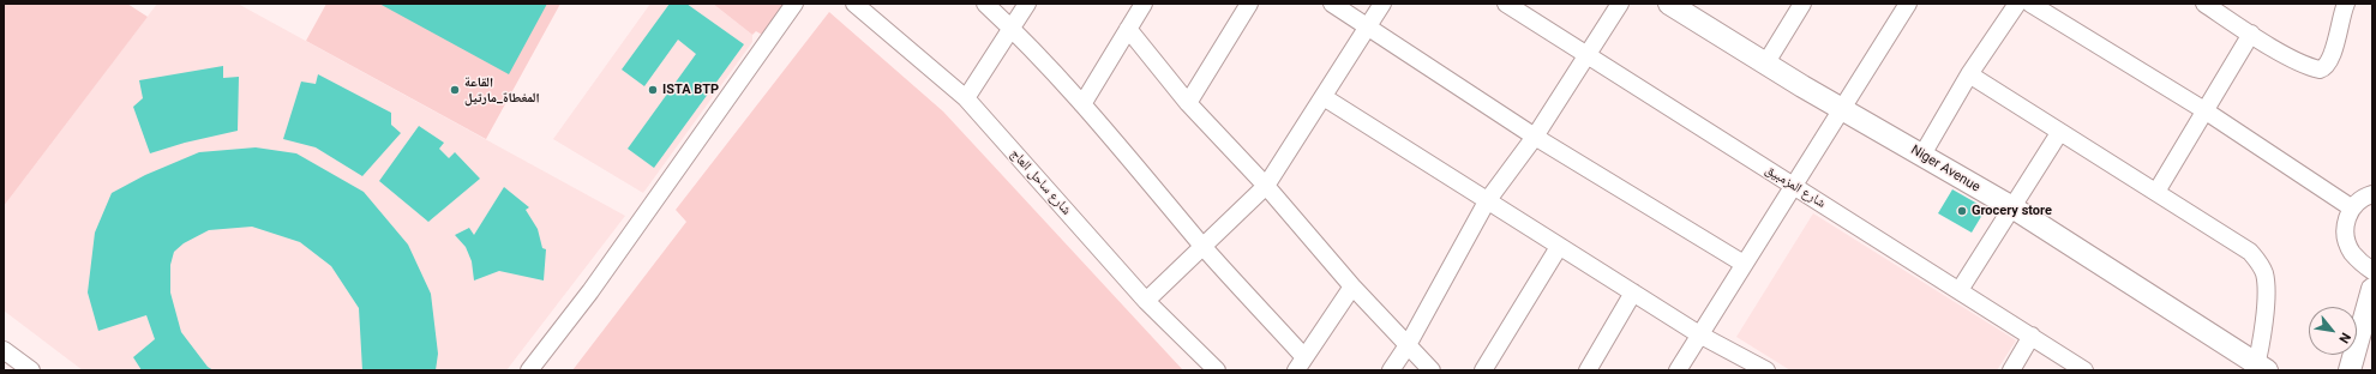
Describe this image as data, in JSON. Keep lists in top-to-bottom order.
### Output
{
  "streets": {
    "street": ["Niger Avenue", "شارع ساحل العاج", "شارع المزمبيق"]
  },
  "places": ["القاعة المغطاة_مارتيل", "ISTA BTP", "Grocery store"],
  "north": "bottom right"
}
